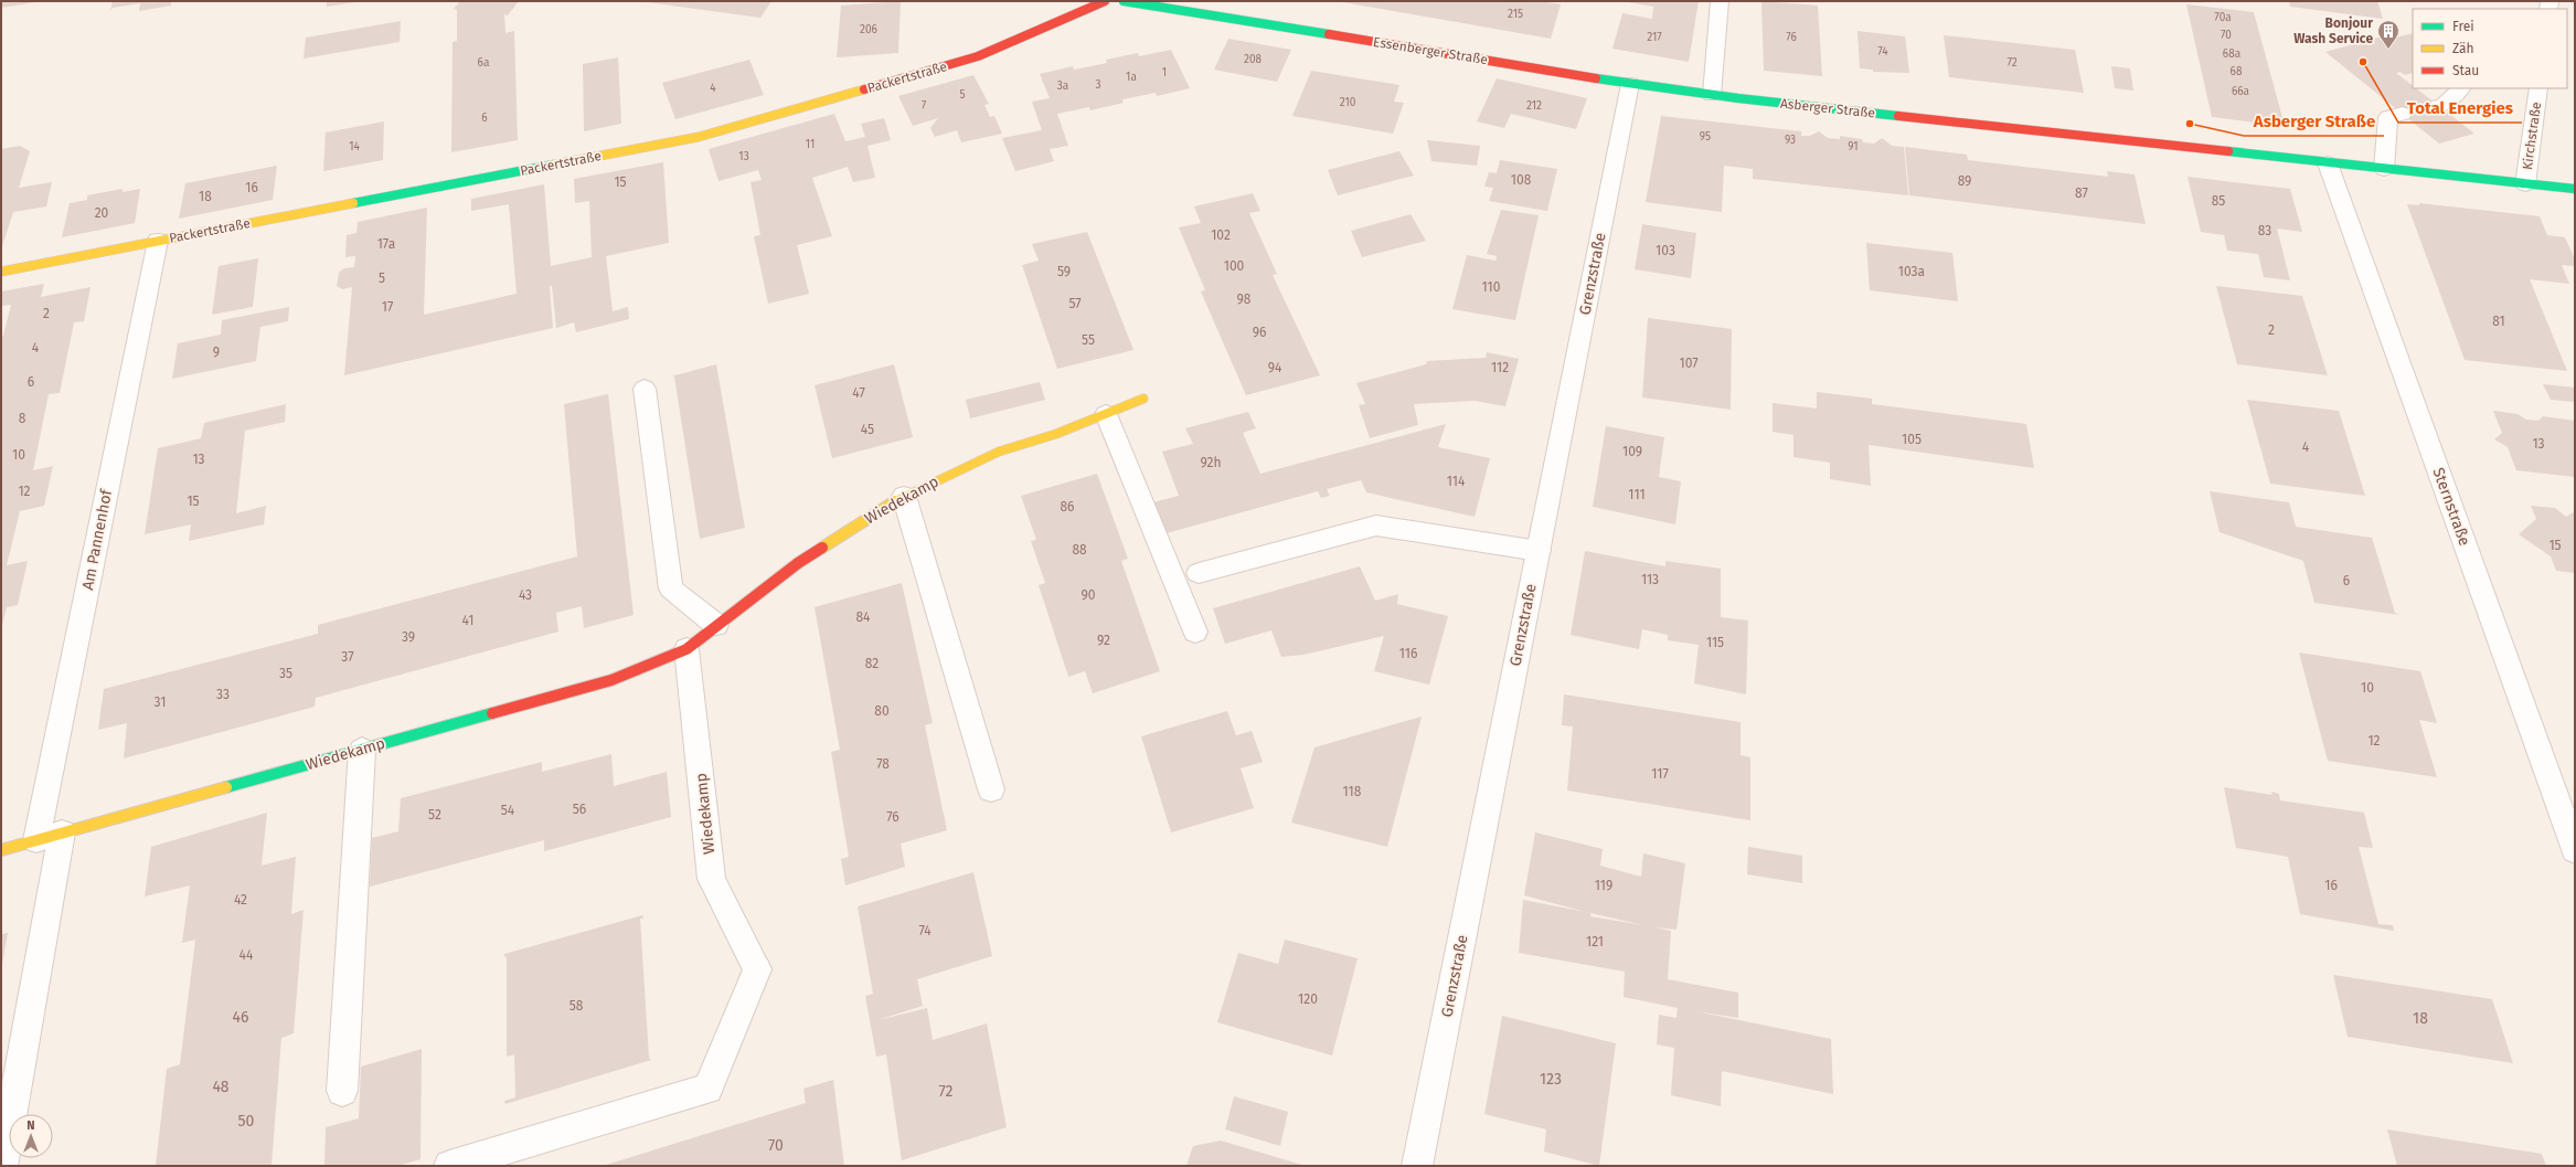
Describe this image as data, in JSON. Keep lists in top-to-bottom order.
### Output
{
  "streets": {
    "street": [
      "Essenberger Straße",
      "Packertstraße",
      "Asberger Straße",
      "Kirchstraße",
      "Grenzstraße",
      "Wiedekamp",
      "Sternstraße",
      "Am Pannenhof"
    ]
  },
  "crossings": [
    ["Essenberger Straße", "Asberger Straße"],
    ["Essenberger Straße", "Grenzstraße"],
    ["Packertstraße", "Am Pannenhof"],
    ["Asberger Straße", "Kirchstraße"],
    ["Asberger Straße", "Sternstraße"],
    ["Wiedekamp", "Am Pannenhof"]
  ],
  "places": {
    "building": ["Bonjour Wash Service"],
    "other": ["Total Energies", "Asberger Straße"]
  },
  "house_numbers": [
    "215",
    "70a",
    "206",
    "70",
    "217",
    "76",
    "74",
    "68a",
    "208",
    "6a",
    "72",
    "68",
    "1",
    "1a",
    "3",
    "3a",
    "4",
    "66a",
    "5",
    "210",
    "7",
    "212",
    "6",
    "95",
    "93",
    "11",
    "14",
    "91",
    "13",
    "108",
    "89",
    "15",
    "16",
    "87",
    "18",
    "85",
    "20",
    "83",
    "102",
    "17a",
    "103",
    "100",
    "59",
    "103a",
    "5",
    "110",
    "98",
    "57",
    "17",
    "2",
    "81",
    "2",
    "96",
    "55",
    "4",
    "9",
    "107",
    "94",
    "112",
    "6",
    "47",
    "8",
    "45",
    "105",
    "13",
    "4",
    "109",
    "10",
    "13",
    "92h",
    "114",
    "12",
    "111",
    "15",
    "86",
    "15",
    "88",
    "113",
    "6",
    "43",
    "90",
    "84",
    "41",
    "39",
    "92",
    "115",
    "116",
    "37",
    "82",
    "35",
    "10",
    "33",
    "31",
    "80",
    "12",
    "78",
    "117",
    "118",
    "56",
    "54",
    "52",
    "76",
    "119",
    "16",
    "42",
    "74",
    "121",
    "44",
    "120",
    "58",
    "46",
    "18",
    "123",
    "48",
    "72",
    "50",
    "70"
  ],
  "legend": ["Frei", "Zäh", "Stau"],
  "north": "top"
}
